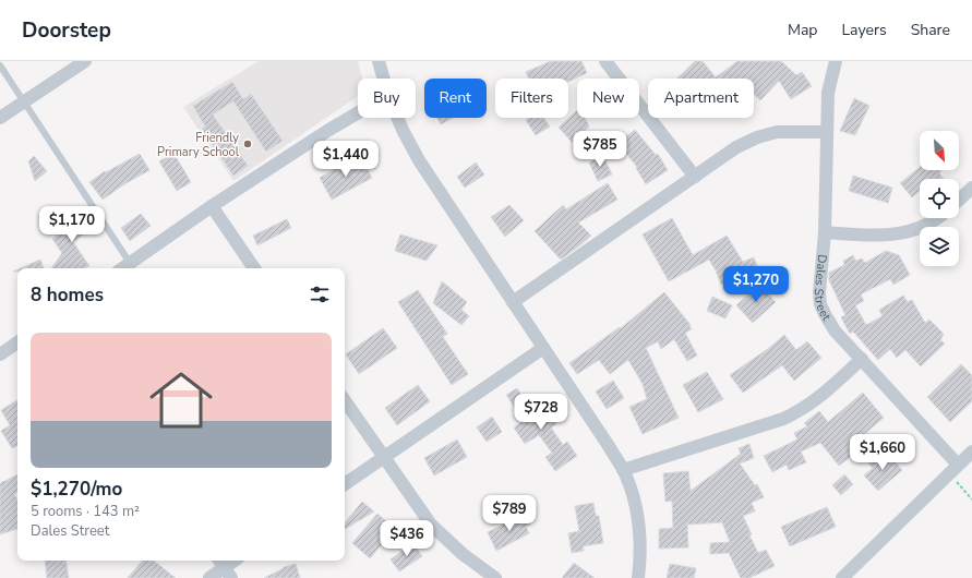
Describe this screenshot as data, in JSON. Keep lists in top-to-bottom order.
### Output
{
  "streets": {
    "street": ["Dales Street"]
  },
  "places": ["Friendly Primary School"],
  "north": "bottom right",
  "page": {
    "header": "Doorstep",
    "nav": ["Map", "Layers", "Share"],
    "chip": [
      "Buy",
      "Rent",
      "Filters",
      "New",
      "Apartment"
    ],
    "price": [
      "$785",
      "$1,440",
      "$1,170",
      "$1,270",
      "$728",
      "$1,660",
      "$789",
      "$436"
    ],
    "heading": "8 homes",
    "list": [
      {
        "name": "$1,270/mo",
        "note": "5 rooms · 143 m² · Dales Street"
      }
    ]
  }
}
